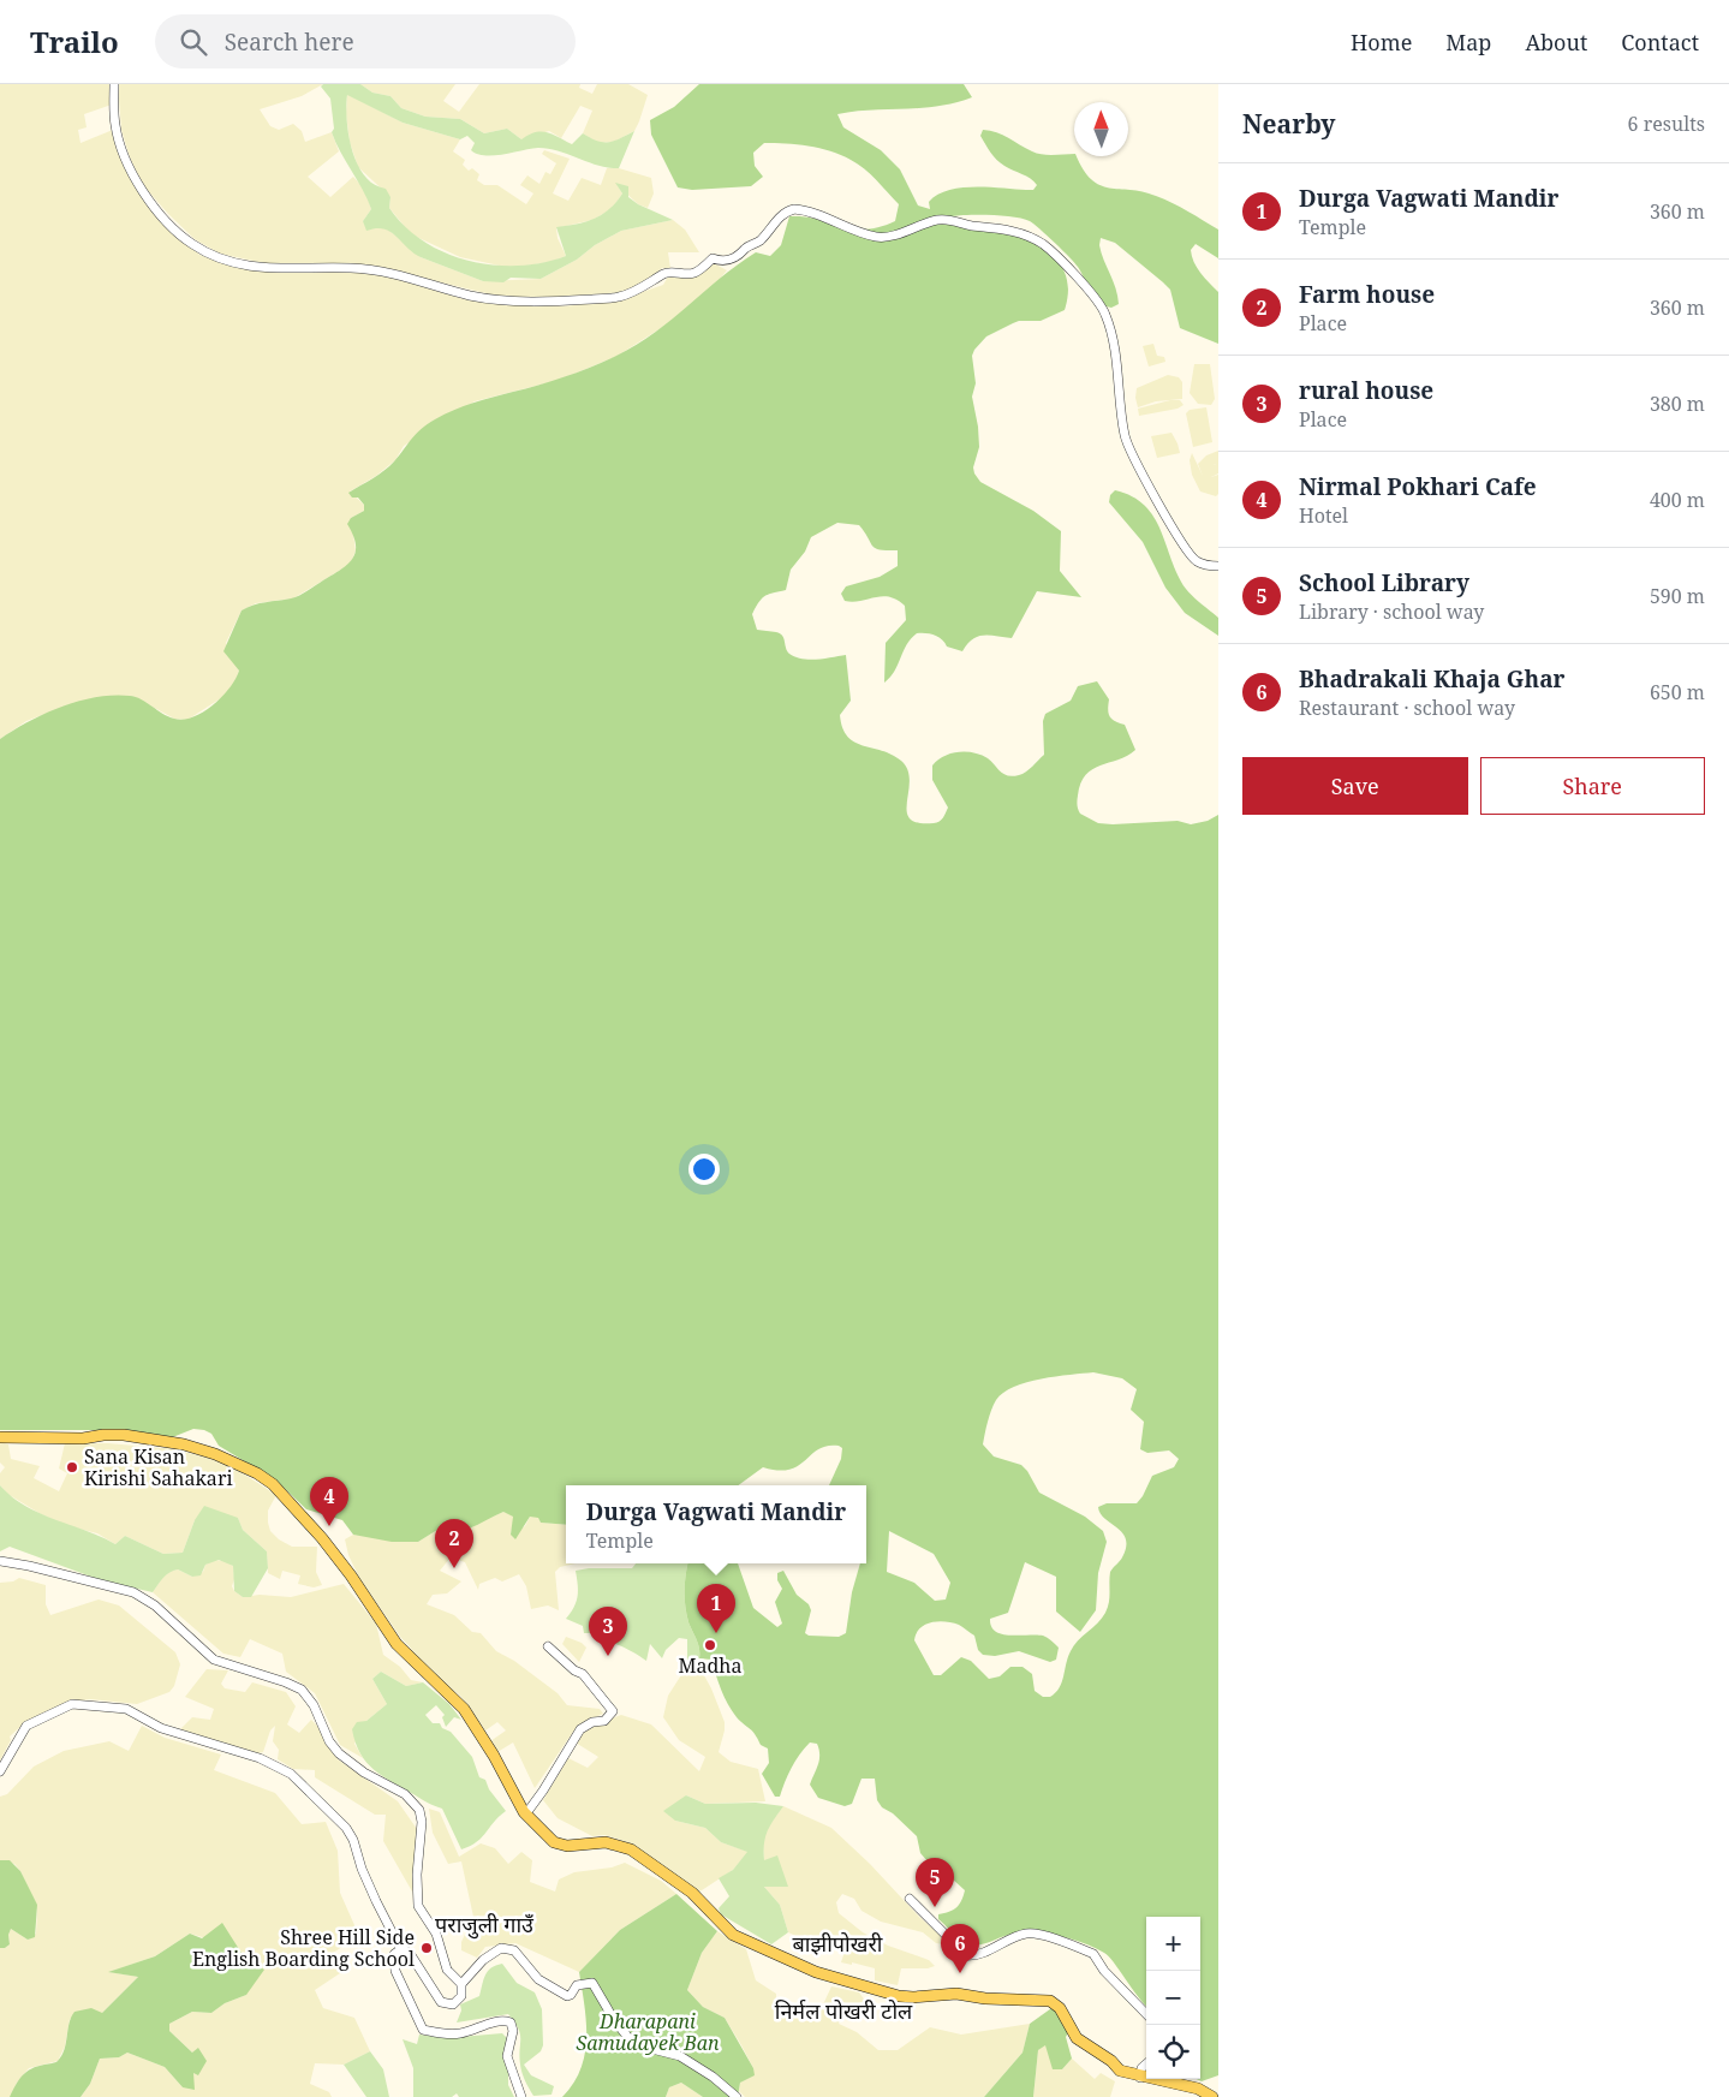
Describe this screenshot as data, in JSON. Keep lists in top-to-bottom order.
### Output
{
  "districts": ["पराजुली गाउँ", "बाझीपोखरी", "निर्मल पोखरी टोल"],
  "parks": ["Dharapani Samudayek Ban"],
  "places": ["Sana Kisan Kirishi Sahakari", "Madha", "Shree Hill Side English Boarding School"],
  "north": "top",
  "page": {
    "header": "Trailo",
    "search": "Search here",
    "nav": [
      "Home",
      "Map",
      "About",
      "Contact"
    ],
    "heading": ["Nearby", "6 results"],
    "list": [
      {
        "mark": "1",
        "name": "Durga Vagwati Mandir",
        "note": "Temple",
        "value": "360 m"
      },
      {
        "mark": "2",
        "name": "Farm house",
        "note": "Place",
        "value": "360 m"
      },
      {
        "mark": "3",
        "name": "rural house",
        "note": "Place",
        "value": "380 m"
      },
      {
        "mark": "4",
        "name": "Nirmal Pokhari Cafe",
        "note": "Hotel",
        "value": "400 m"
      },
      {
        "mark": "5",
        "name": "School Library",
        "note": "Library · school way",
        "value": "590 m"
      },
      {
        "mark": "6",
        "name": "Bhadrakali Khaja Ghar",
        "note": "Restaurant · school way",
        "value": "650 m"
      }
    ],
    "buttons": ["Save", "Share"],
    "pins": [
      "4",
      "2",
      "1",
      "3",
      "5",
      "6"
    ],
    "popup": ["Durga Vagwati Mandir", "Temple"],
    "map_buttons": ["+", "−"]
  }
}
